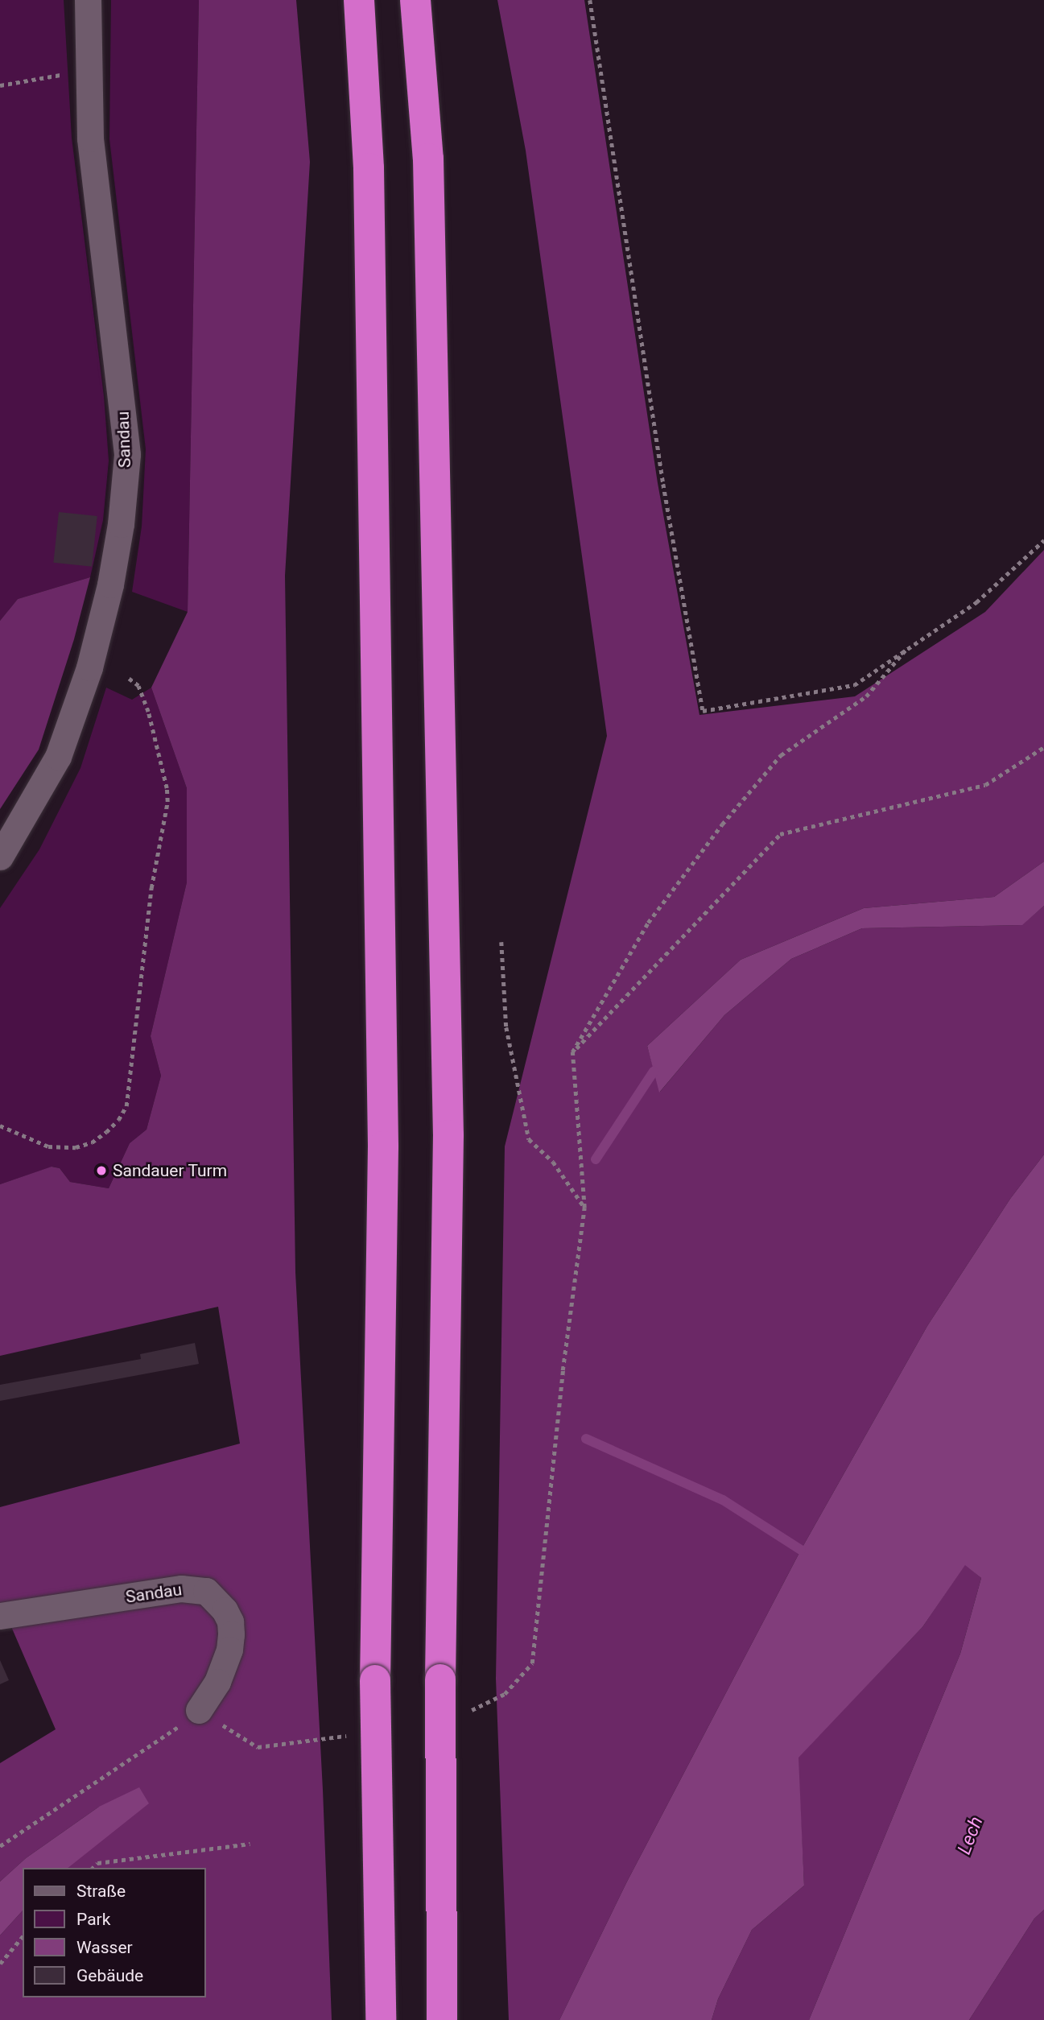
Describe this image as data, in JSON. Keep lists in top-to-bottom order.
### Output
{
  "streets": {
    "street": ["Sandau"]
  },
  "water": ["Lech"],
  "places": ["Sandauer Turm"],
  "legend": [
    "Straße",
    "Park",
    "Wasser",
    "Gebäude"
  ]
}
